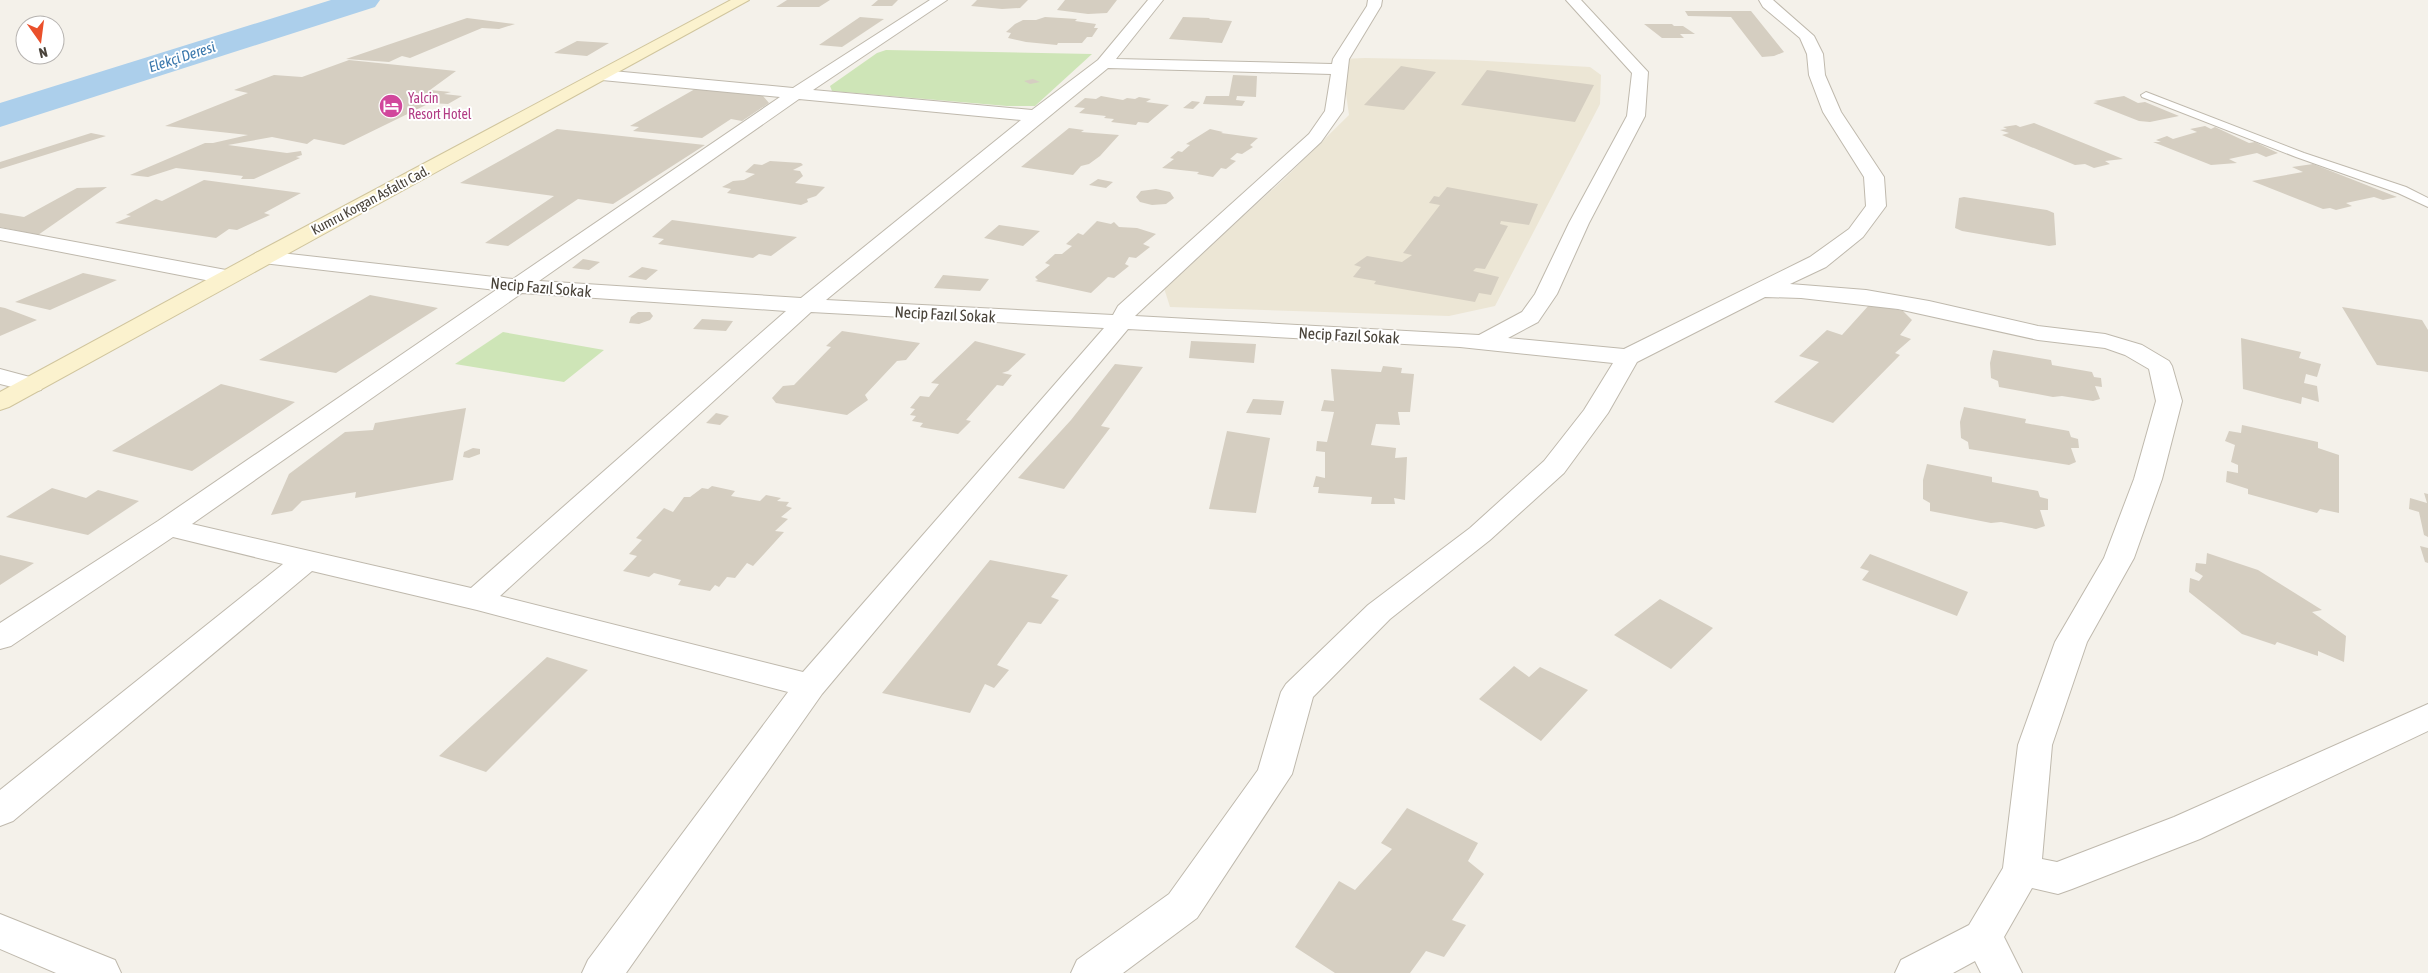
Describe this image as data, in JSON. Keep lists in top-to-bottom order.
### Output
{
  "streets": {
    "main road": ["Kumru Korgan Asfaltı Cad."],
    "street": ["Necip Fazıl Sokak"]
  },
  "crossings": [
    ["Kumru Korgan Asfaltı Cad.", "Necip Fazıl Sokak"]
  ],
  "water": ["Elekçi Deresi"],
  "places": {
    "hotel": ["Yalcin Resort Hotel"]
  },
  "north": "bottom"
}
